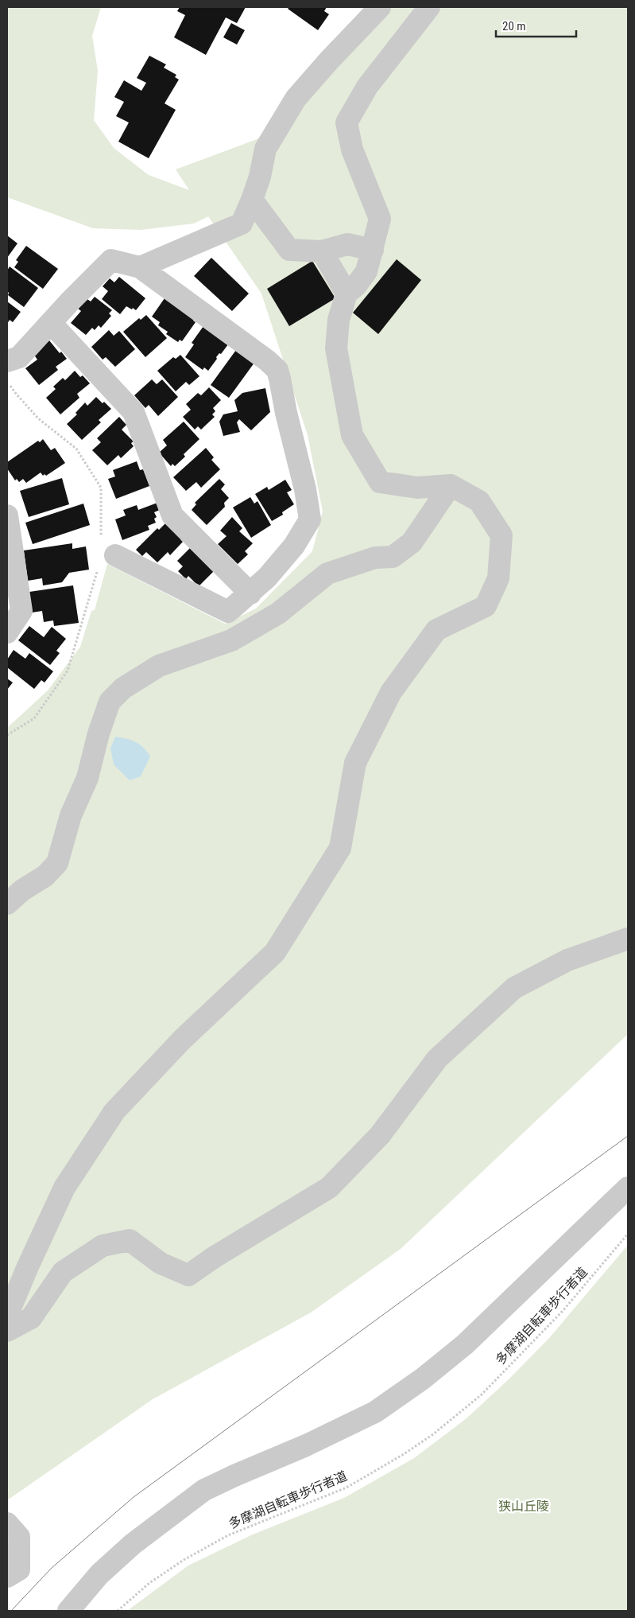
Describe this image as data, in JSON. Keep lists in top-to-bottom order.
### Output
{
  "streets": {
    "path": ["多摩湖自転車歩行者道"]
  },
  "parks": ["狭山丘陵"],
  "scale_bar": "20 m"
}
